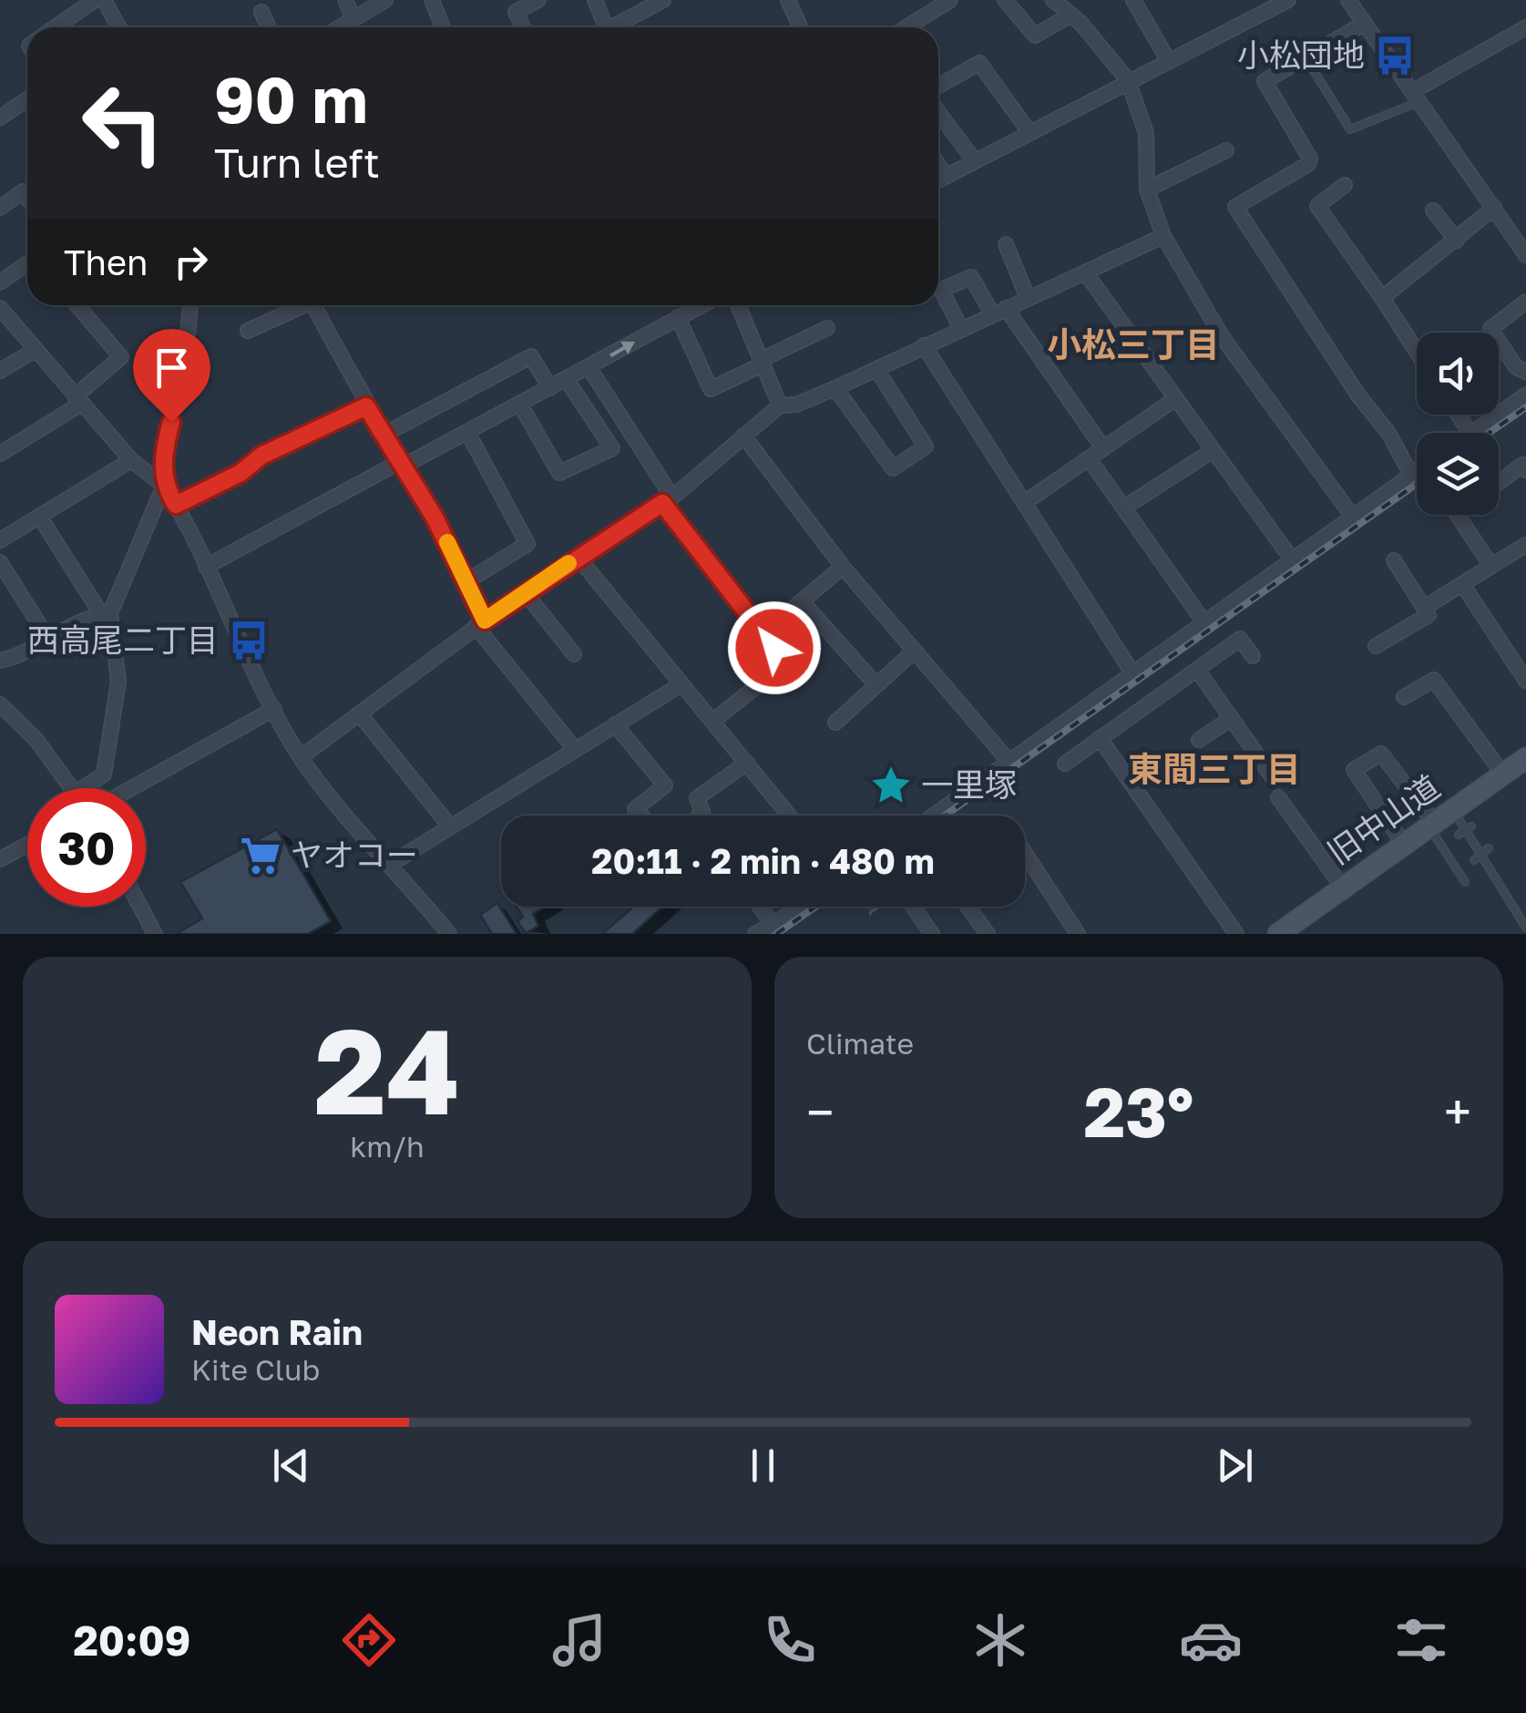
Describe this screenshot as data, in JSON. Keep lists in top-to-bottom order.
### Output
{
  "streets": {
    "main road": ["旧中山道"]
  },
  "districts": ["小松三丁目", "東間三丁目"],
  "places": {
    "bus stop": ["小松団地", "西高尾二丁目"],
    "place": ["一里塚"],
    "supermarket": ["ヤオコー"]
  },
  "page": {
    "turn": ["90 m", "Turn left"],
    "then": "Then",
    "limit": "30",
    "trip": "20:11 · 2 min · 480 m",
    "tile": [
      ["24", "km/h"],
      "Climate"
    ],
    "heat": ["−", "23°", "+"],
    "song": ["Neon Rain", "Kite Club"],
    "tabs": "20:09"
  }
}
